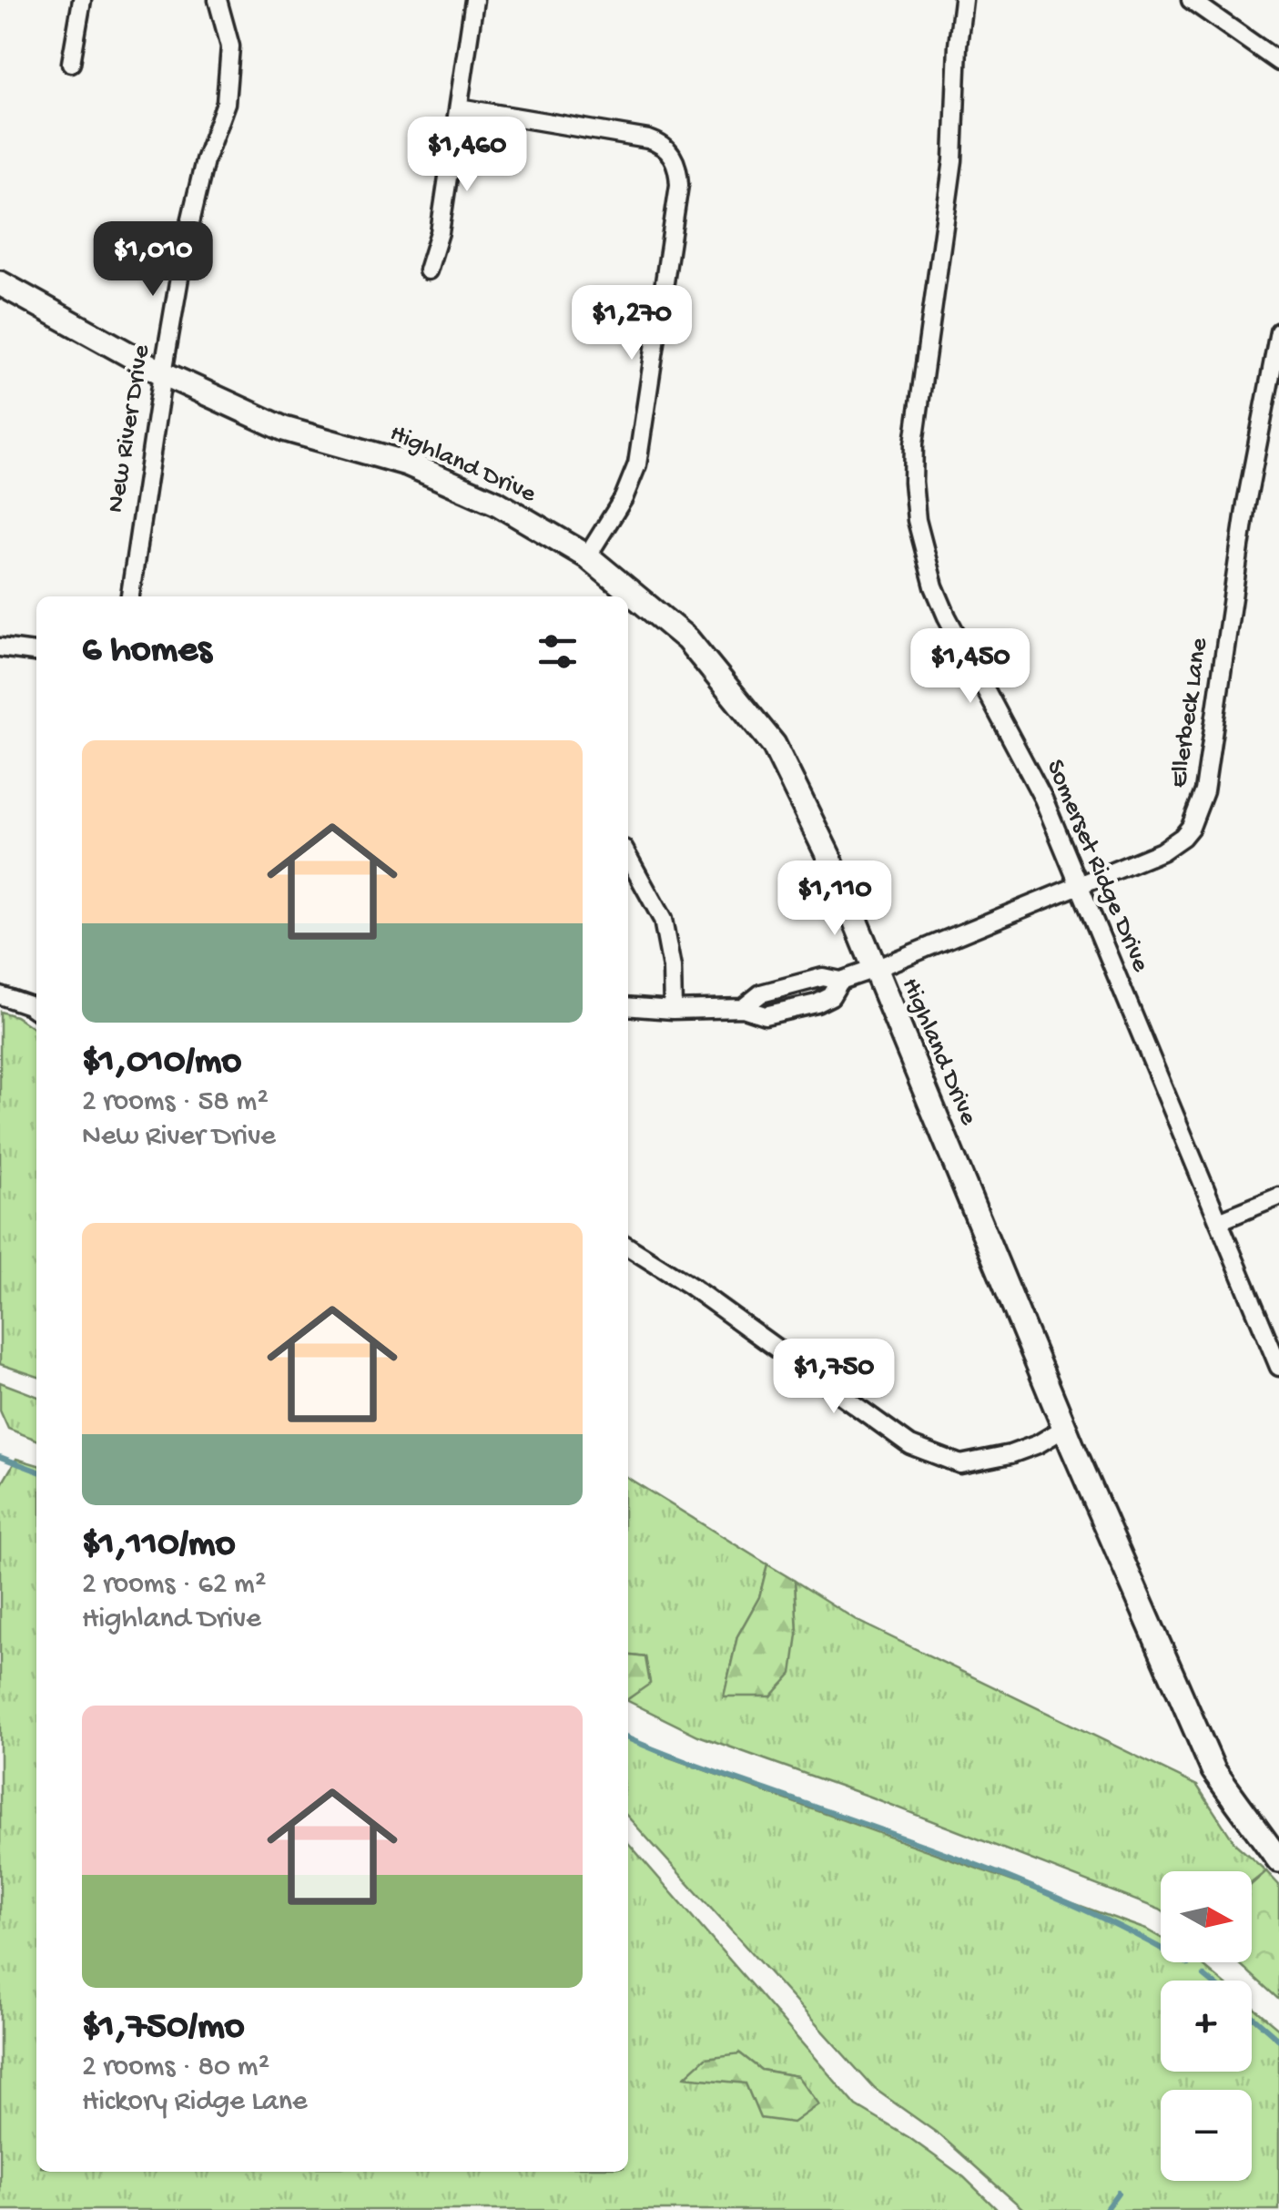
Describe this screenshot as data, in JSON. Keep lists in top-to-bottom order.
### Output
{
  "streets": {
    "street": [
      "New River Drive",
      "Highland Drive",
      "Ellerbeck Lane",
      "Somerset Ridge Drive"
    ]
  },
  "crossings": [
    ["New River Drive", "Highland Drive"],
    ["Highland Drive", "Ellerbeck Lane"],
    ["Ellerbeck Lane", "Somerset Ridge Drive"]
  ],
  "north": "right",
  "page": {
    "price": [
      "$1,460",
      "$1,010",
      "$1,270",
      "$1,450",
      "$1,110",
      "$1,750"
    ],
    "heading": "6 homes",
    "list": [
      {
        "name": "$1,010/mo",
        "note": "2 rooms · 58 m² · New River Drive"
      },
      {
        "name": "$1,110/mo",
        "note": "2 rooms · 62 m² · Highland Drive"
      },
      {
        "name": "$1,750/mo",
        "note": "2 rooms · 80 m² · Hickory Ridge Lane"
      }
    ],
    "map_buttons": ["+", "−"]
  }
}
